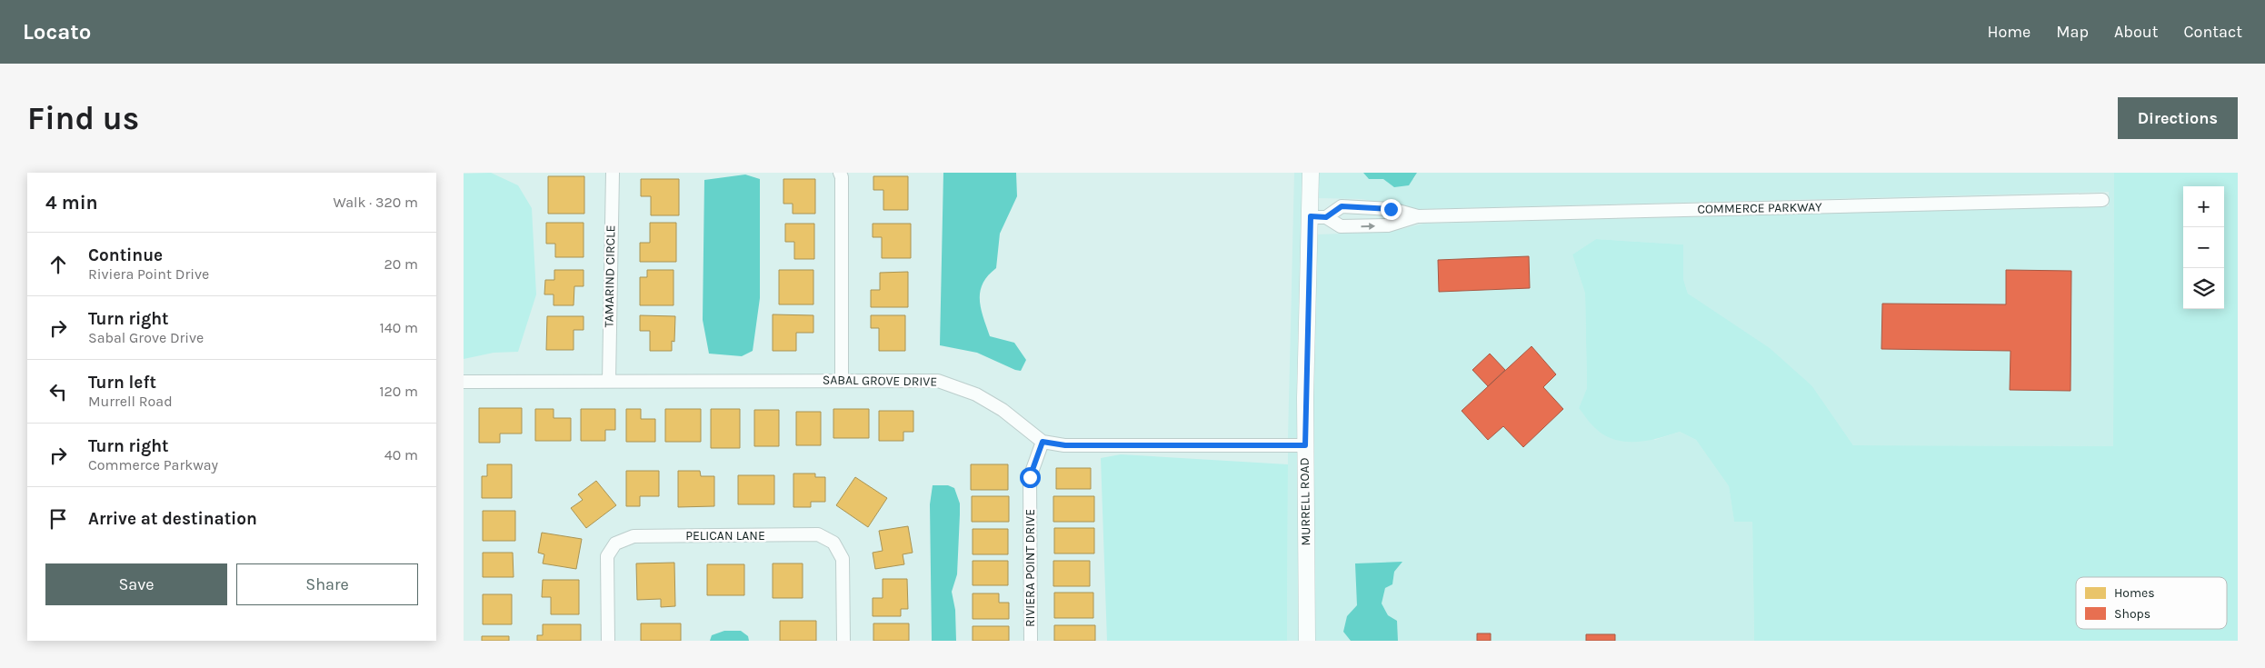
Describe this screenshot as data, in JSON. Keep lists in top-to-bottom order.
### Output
{
  "streets": {
    "street": [
      "COMMERCE PARKWAY",
      "TAMARIND CIRCLE",
      "SABAL GROVE DRIVE",
      "MURRELL ROAD",
      "PELICAN LANE",
      "RIVIERA POINT DRIVE"
    ]
  },
  "crossings": [
    ["COMMERCE PARKWAY", "MURRELL ROAD"],
    ["TAMARIND CIRCLE", "SABAL GROVE DRIVE"],
    ["SABAL GROVE DRIVE", "MURRELL ROAD"],
    ["SABAL GROVE DRIVE", "RIVIERA POINT DRIVE"]
  ],
  "legend": ["Homes", "Shops"],
  "page": {
    "header": "Locato",
    "nav": [
      "Home",
      "Map",
      "About",
      "Contact"
    ],
    "buttons": [
      "Directions",
      ["Save", "Share"]
    ],
    "title": "Find us",
    "heading": ["4 min", "Walk · 320 m"],
    "map_buttons": ["+", "−"],
    "list": [
      ["Continue", "Riviera Point Drive", "20 m"],
      ["Turn right", "Sabal Grove Drive", "140 m"],
      ["Turn left", "Murrell Road", "120 m"],
      ["Turn right", "Commerce Parkway", "40 m"],
      "Arrive at destination"
    ]
  }
}
